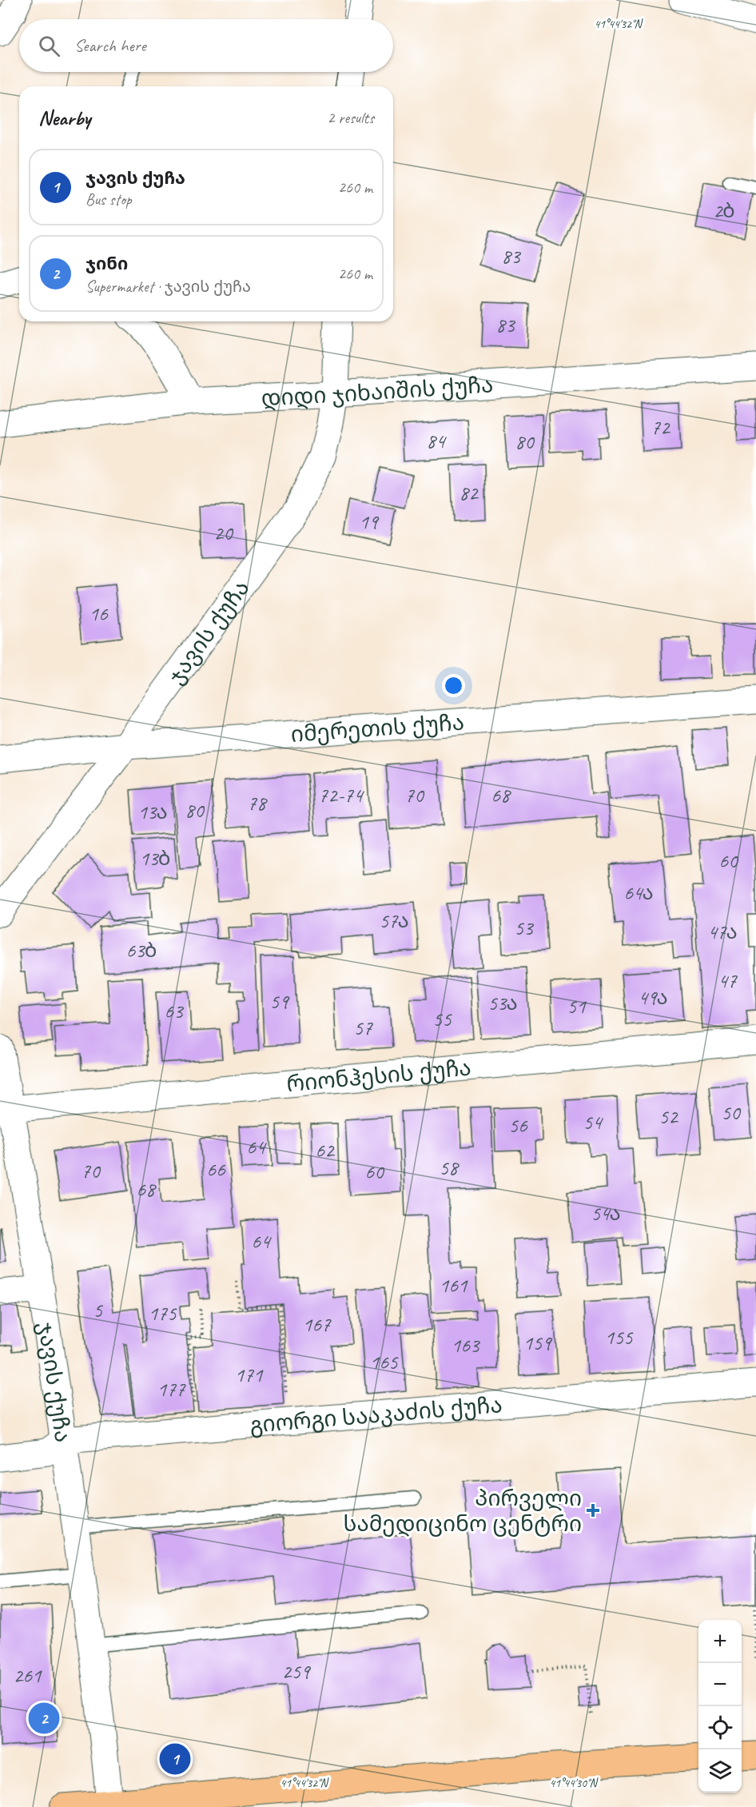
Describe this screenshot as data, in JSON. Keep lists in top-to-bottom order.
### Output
{
  "streets": {
    "street": [
      "დიდი ჯიხაიშის ქუჩა",
      "ჯავის ქუჩა",
      "იმერეთის ქუჩა",
      "რიონჰესის ქუჩა",
      "გიორგი სააკაძის ქუჩა"
    ]
  },
  "crossings": [
    ["დიდი ჯიხაიშის ქუჩა", "ჯავის ქუჩა"],
    ["ჯავის ქუჩა", "იმერეთის ქუჩა"],
    ["ჯავის ქუჩა", "რიონჰესის ქუჩა"],
    ["ჯავის ქუჩა", "გიორგი სააკაძის ქუჩა"]
  ],
  "places": {
    "health": ["პირველი სამედიცინო ცენტრი"]
  },
  "house_numbers": [
    "2ბ",
    "83",
    "83",
    "72",
    "84",
    "80",
    "82",
    "19",
    "20",
    "16",
    "72-74",
    "70",
    "68",
    "78",
    "80",
    "13ა",
    "13ბ",
    "60",
    "64ა",
    "57ა",
    "53",
    "47ა",
    "63ბ",
    "47",
    "49ა",
    "59",
    "53ა",
    "51",
    "63",
    "55",
    "57",
    "50",
    "52",
    "54",
    "56",
    "64",
    "62",
    "58",
    "66",
    "70",
    "60",
    "68",
    "54ა",
    "64",
    "161",
    "5",
    "175",
    "167",
    "155",
    "159",
    "163",
    "165",
    "171",
    "177",
    "259",
    "261"
  ],
  "page": {
    "search": "Search here",
    "heading": ["Nearby", "2 results"],
    "list": [
      {
        "mark": "1",
        "name": "ჯავის ქუჩა",
        "note": "Bus stop",
        "value": "260 m"
      },
      {
        "mark": "2",
        "name": "ჯინი",
        "note": "Supermarket · ჯავის ქუჩა",
        "value": "260 m"
      }
    ],
    "map_buttons": ["+", "−"],
    "pins": ["2", "1"]
  },
  "coordinates": ["41°44'32\"N", "41°44'30\"N"]
}
